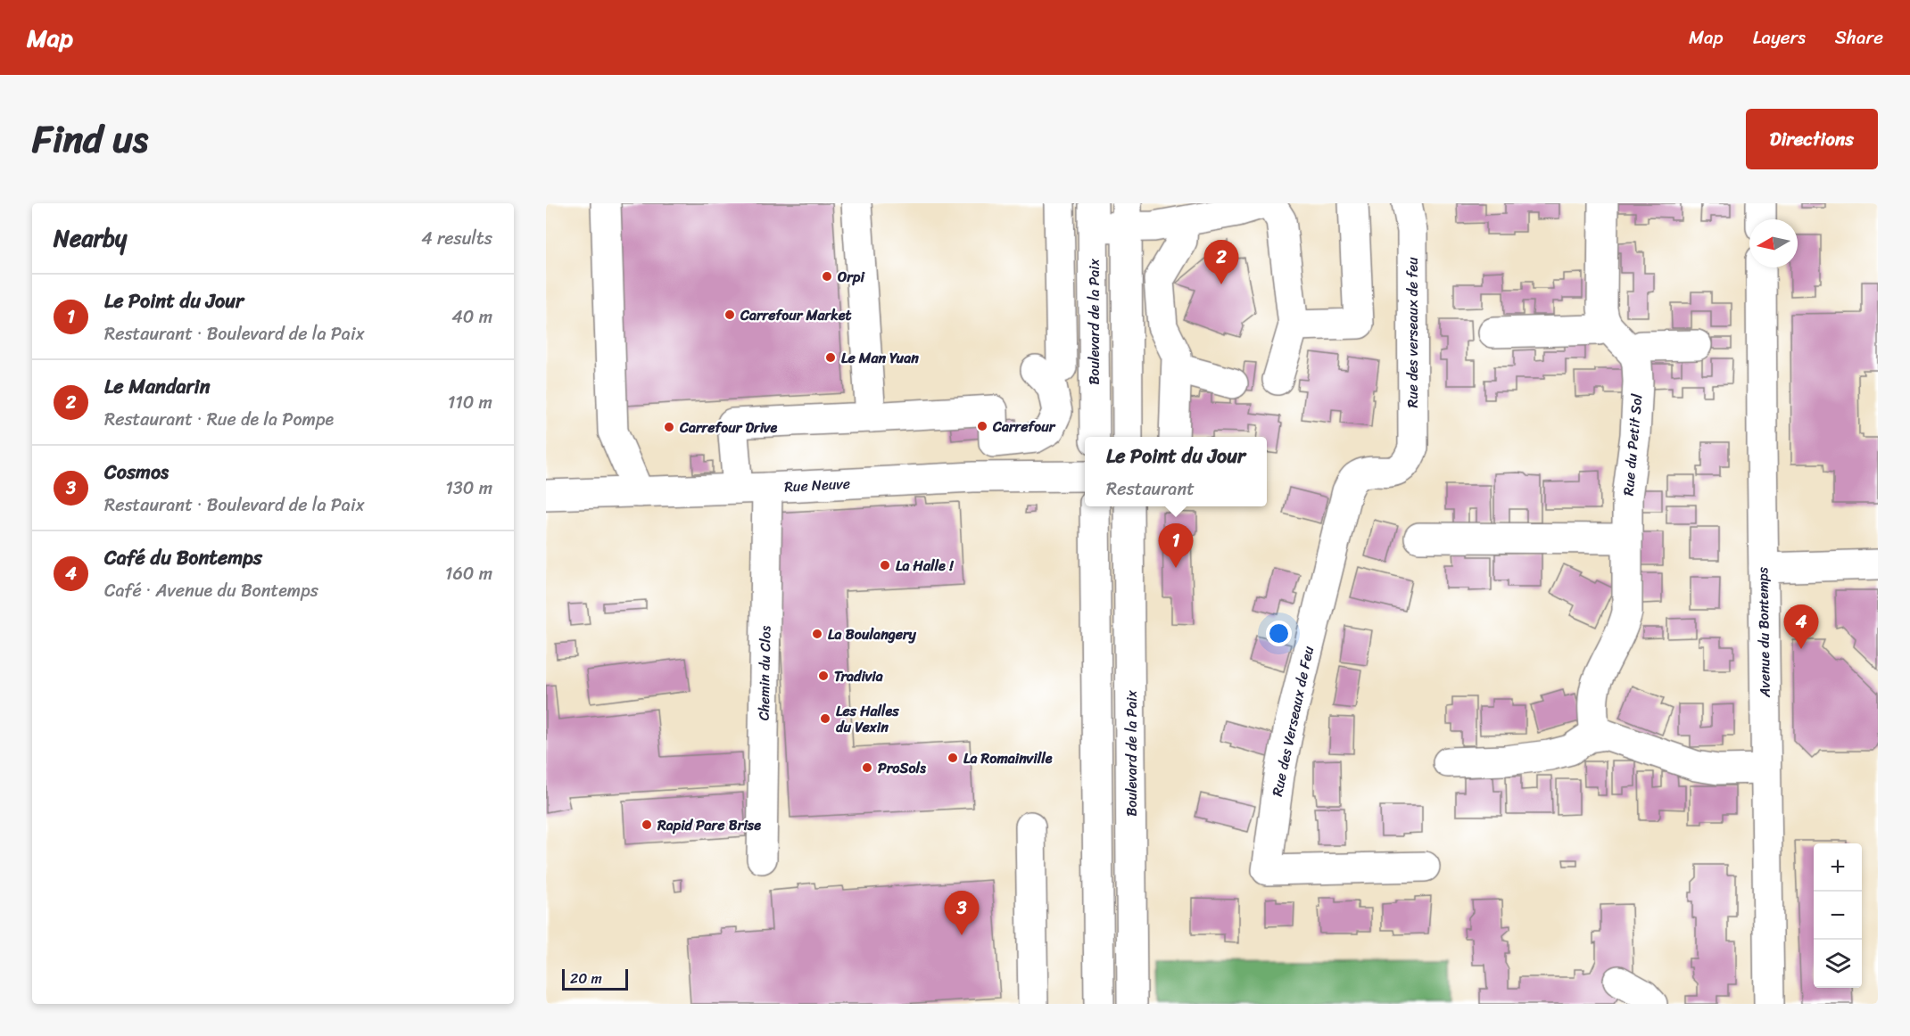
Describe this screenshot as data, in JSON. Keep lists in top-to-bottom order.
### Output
{
  "streets": {
    "street": [
      "Boulevard de la Paix",
      "Rue des verseaux de feu",
      "Rue du Petit Sol",
      "Rue Neuve",
      "Avenue du Bontemps",
      "Chemin du Clos",
      "Rue des Verseaux de Feu"
    ]
  },
  "crossings": [
    ["Rue des verseaux de feu", "Rue des Verseaux de Feu"],
    ["Rue Neuve", "Chemin du Clos"]
  ],
  "places": [
    "Orpi",
    "Carrefour Market",
    "Le Man Yuan",
    "Carrefour",
    "Carrefour Drive",
    "La Halle !",
    "La Boulangery",
    "Tradivia",
    "Les Halles du Vexin",
    "La Romainville",
    "ProSols",
    "Rapid Pare Brise"
  ],
  "scale_bar": "20 m",
  "north": "left",
  "page": {
    "header": "Map",
    "nav": ["Map", "Layers", "Share"],
    "title": "Find us",
    "buttons": "Directions",
    "heading": ["Nearby", "4 results"],
    "pins": [
      "2",
      "1",
      "4",
      "3"
    ],
    "list": [
      {
        "mark": "1",
        "name": "Le Point du Jour",
        "note": "Restaurant · Boulevard de la Paix",
        "value": "40 m"
      },
      {
        "mark": "2",
        "name": "Le Mandarin",
        "note": "Restaurant · Rue de la Pompe",
        "value": "110 m"
      },
      {
        "mark": "3",
        "name": "Cosmos",
        "note": "Restaurant · Boulevard de la Paix",
        "value": "130 m"
      },
      {
        "mark": "4",
        "name": "Café du Bontemps",
        "note": "Café · Avenue du Bontemps",
        "value": "160 m"
      }
    ],
    "popup": ["Le Point du Jour", "Restaurant"],
    "map_buttons": ["+", "−"],
    "scale": "20 m"
  }
}
